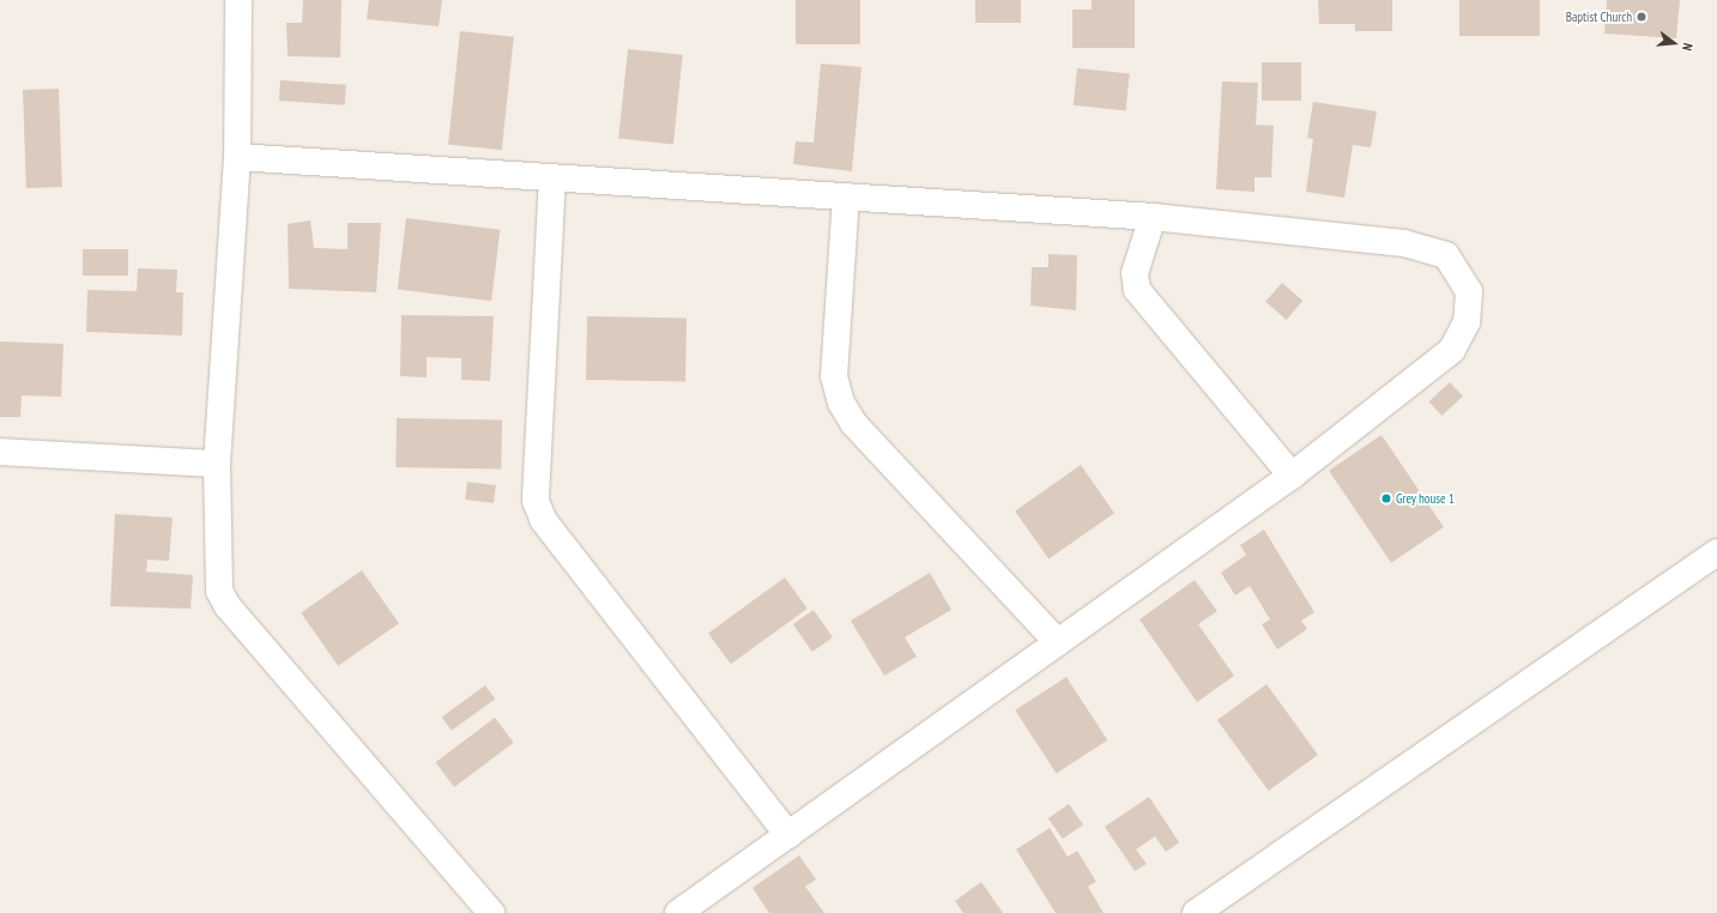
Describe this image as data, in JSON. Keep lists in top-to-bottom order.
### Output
{
  "places": ["Baptist Church", "Grey house 1"],
  "north": "right"
}
